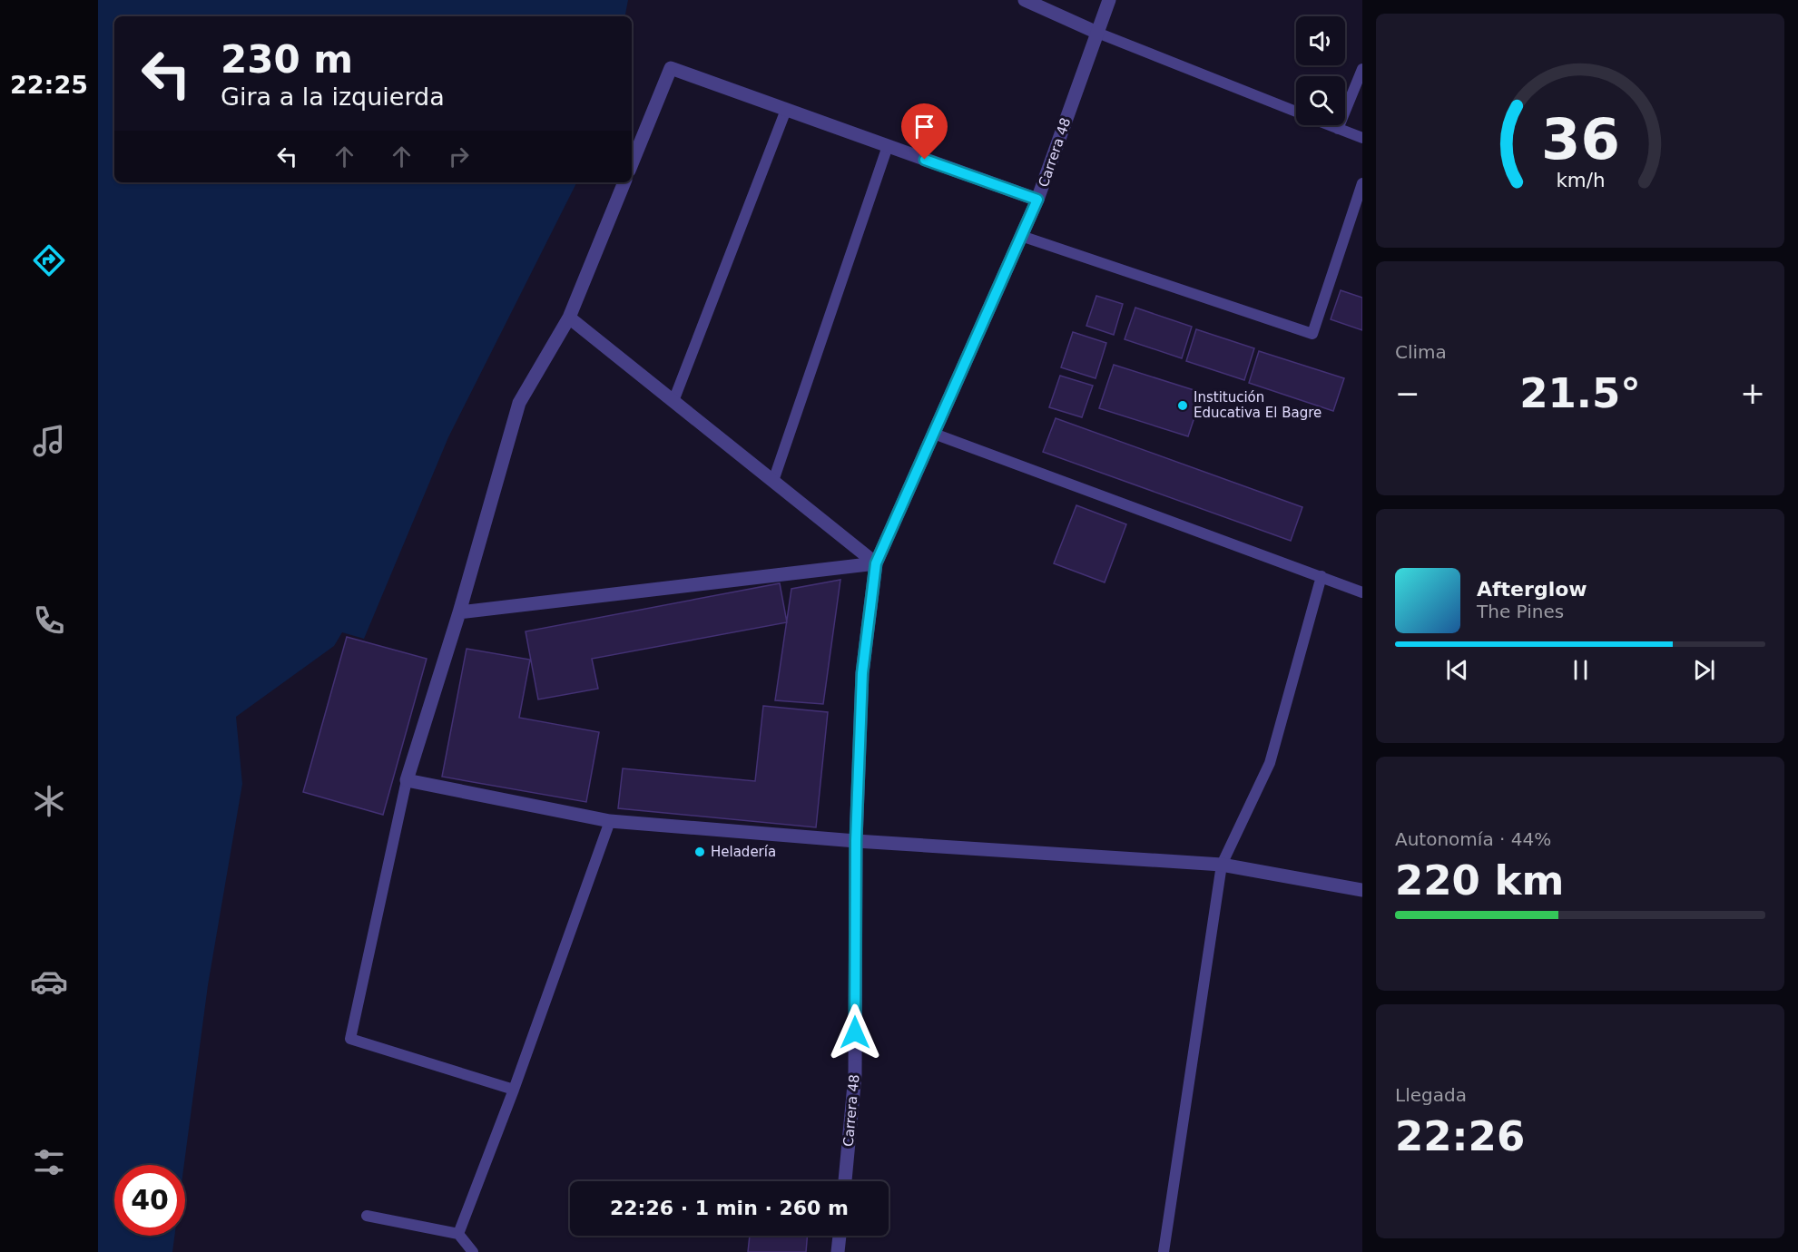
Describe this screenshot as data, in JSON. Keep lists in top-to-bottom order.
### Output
{
  "streets": {
    "street": ["Carrera 48"]
  },
  "places": ["Institución Educativa El Bagre", "Heladería"],
  "page": {
    "tabs": "22:25",
    "turn": ["230 m", "Gira a la izquierda"],
    "tile": [
      "Clima",
      ["Autonomía · 44%", "220 km"],
      ["Llegada", "22:26"]
    ],
    "heat": ["−", "21.5°", "+"],
    "song": ["Afterglow", "The Pines"],
    "limit": "40",
    "trip": "22:26 · 1 min · 260 m",
    "gauge": ["36", "km/h"]
  }
}
